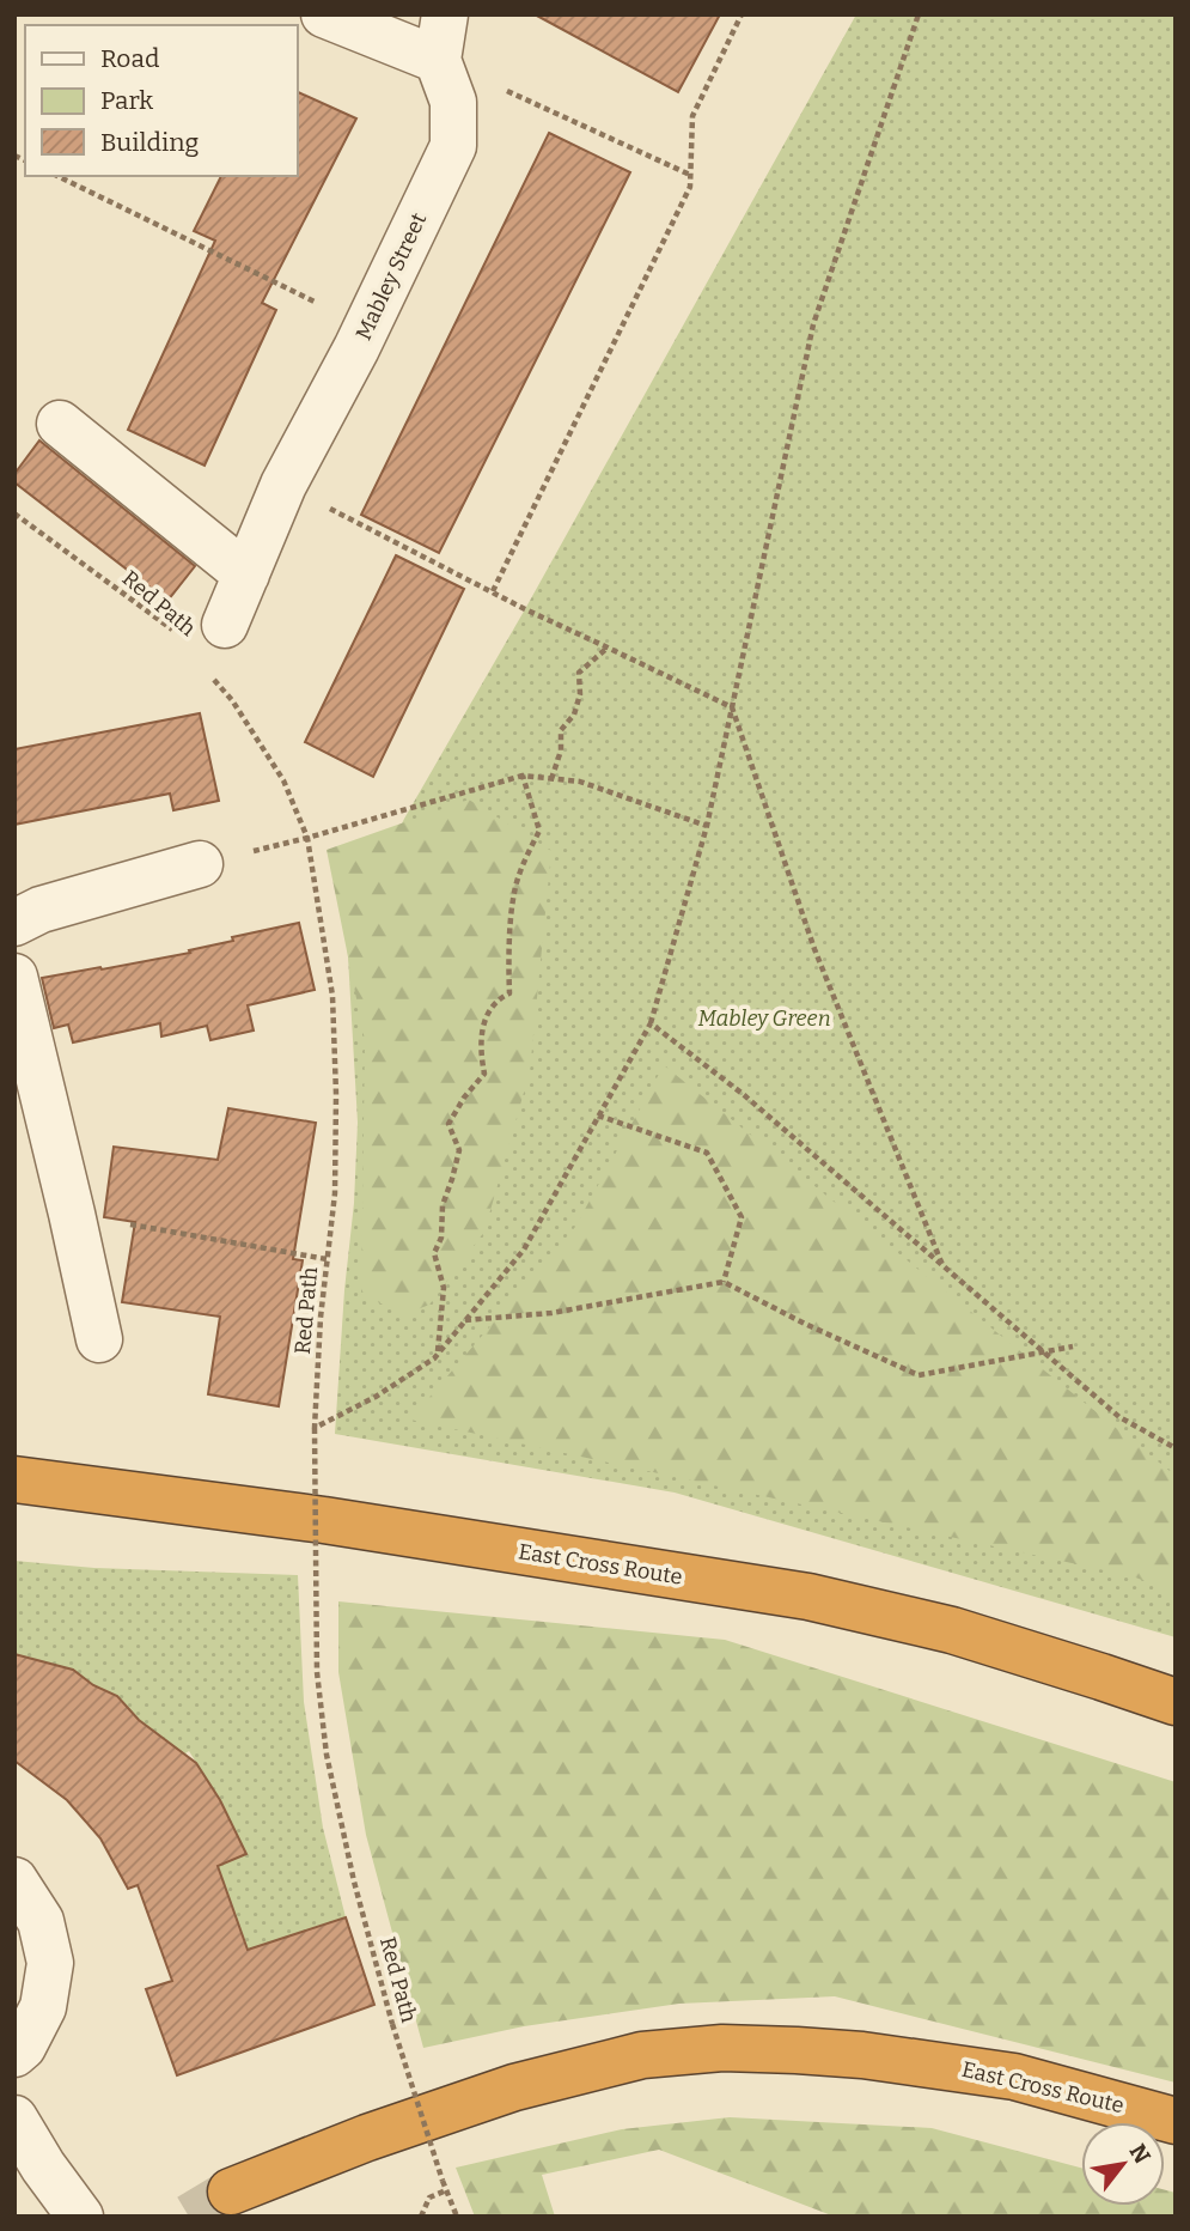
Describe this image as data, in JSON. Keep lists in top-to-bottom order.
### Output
{
  "streets": {
    "highway": ["East Cross Route"],
    "street": ["Mabley Street"],
    "path": ["Red Path"]
  },
  "parks": ["Mabley Green"],
  "legend": ["Road", "Park", "Building"],
  "north": "top right"
}
